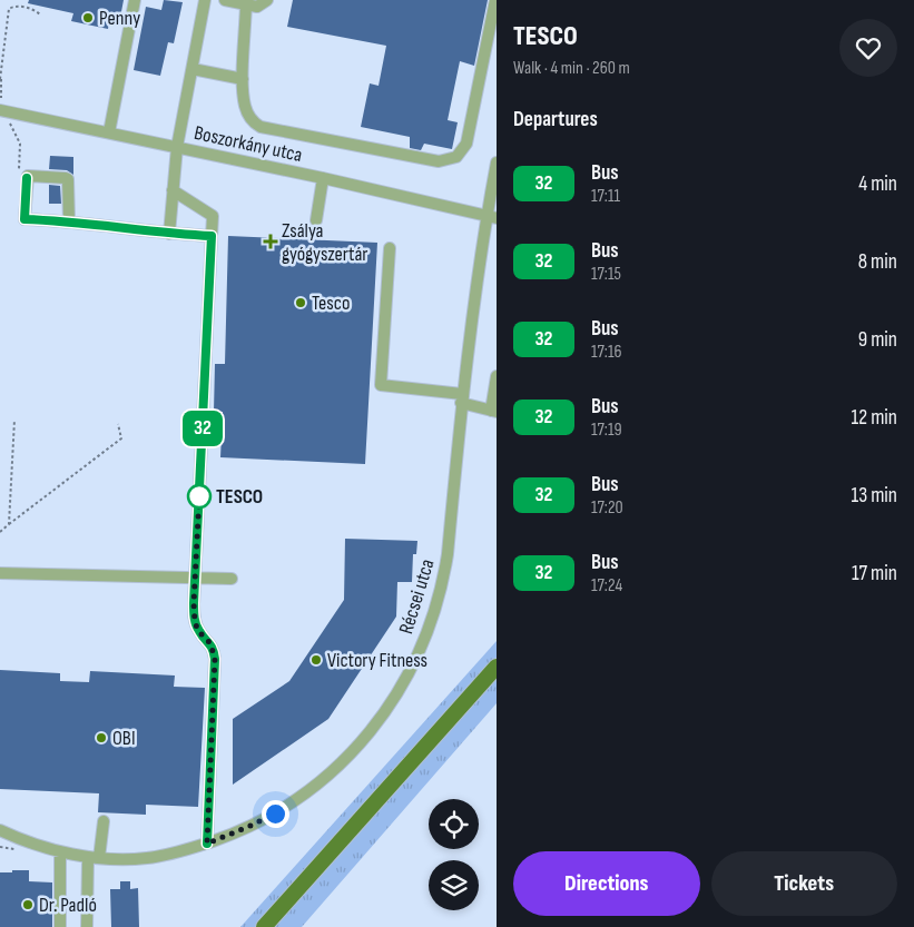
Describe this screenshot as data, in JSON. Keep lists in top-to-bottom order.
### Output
{
  "streets": {
    "street": ["Boszorkány utca", "Récsei utca"]
  },
  "crossings": [
    ["Boszorkány utca", "Récsei utca"]
  ],
  "places": {
    "other": [
      "Penny",
      "Tesco",
      "TESCO",
      "Victory Fitness",
      "OBI",
      "Dr. Padló"
    ],
    "health": ["Zsálya gyógyszertár"]
  },
  "lines": ["bus line 32"],
  "page": {
    "on_map": "32",
    "heading": [
      ["TESCO", "Walk · 4 min · 260 m"],
      "Departures"
    ],
    "list": [
      {
        "mark": "32",
        "name": "Bus",
        "note": "17:11",
        "value": "4 min"
      },
      {
        "mark": "32",
        "name": "Bus",
        "note": "17:15",
        "value": "8 min"
      },
      {
        "mark": "32",
        "name": "Bus",
        "note": "17:16",
        "value": "9 min"
      },
      {
        "mark": "32",
        "name": "Bus",
        "note": "17:19",
        "value": "12 min"
      },
      {
        "mark": "32",
        "name": "Bus",
        "note": "17:20",
        "value": "13 min"
      },
      {
        "mark": "32",
        "name": "Bus",
        "note": "17:24",
        "value": "17 min"
      }
    ],
    "buttons": ["Directions", "Tickets"]
  }
}
